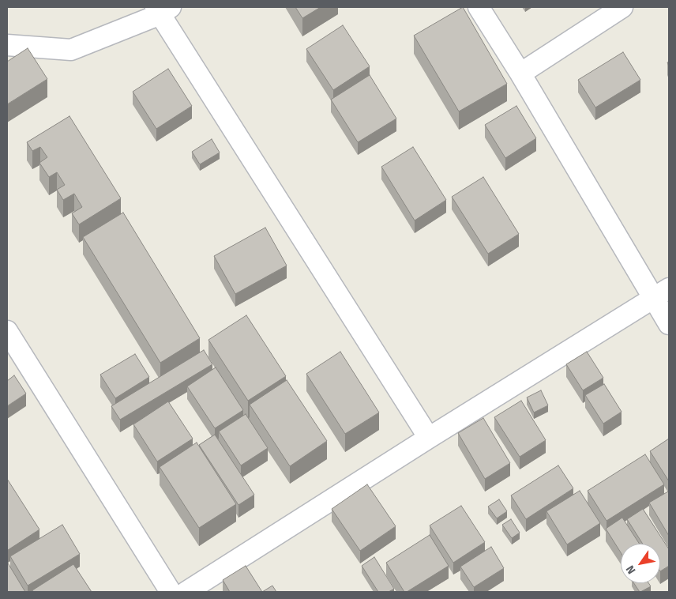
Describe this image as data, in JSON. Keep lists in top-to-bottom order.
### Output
{
  "north": "bottom left"
}
